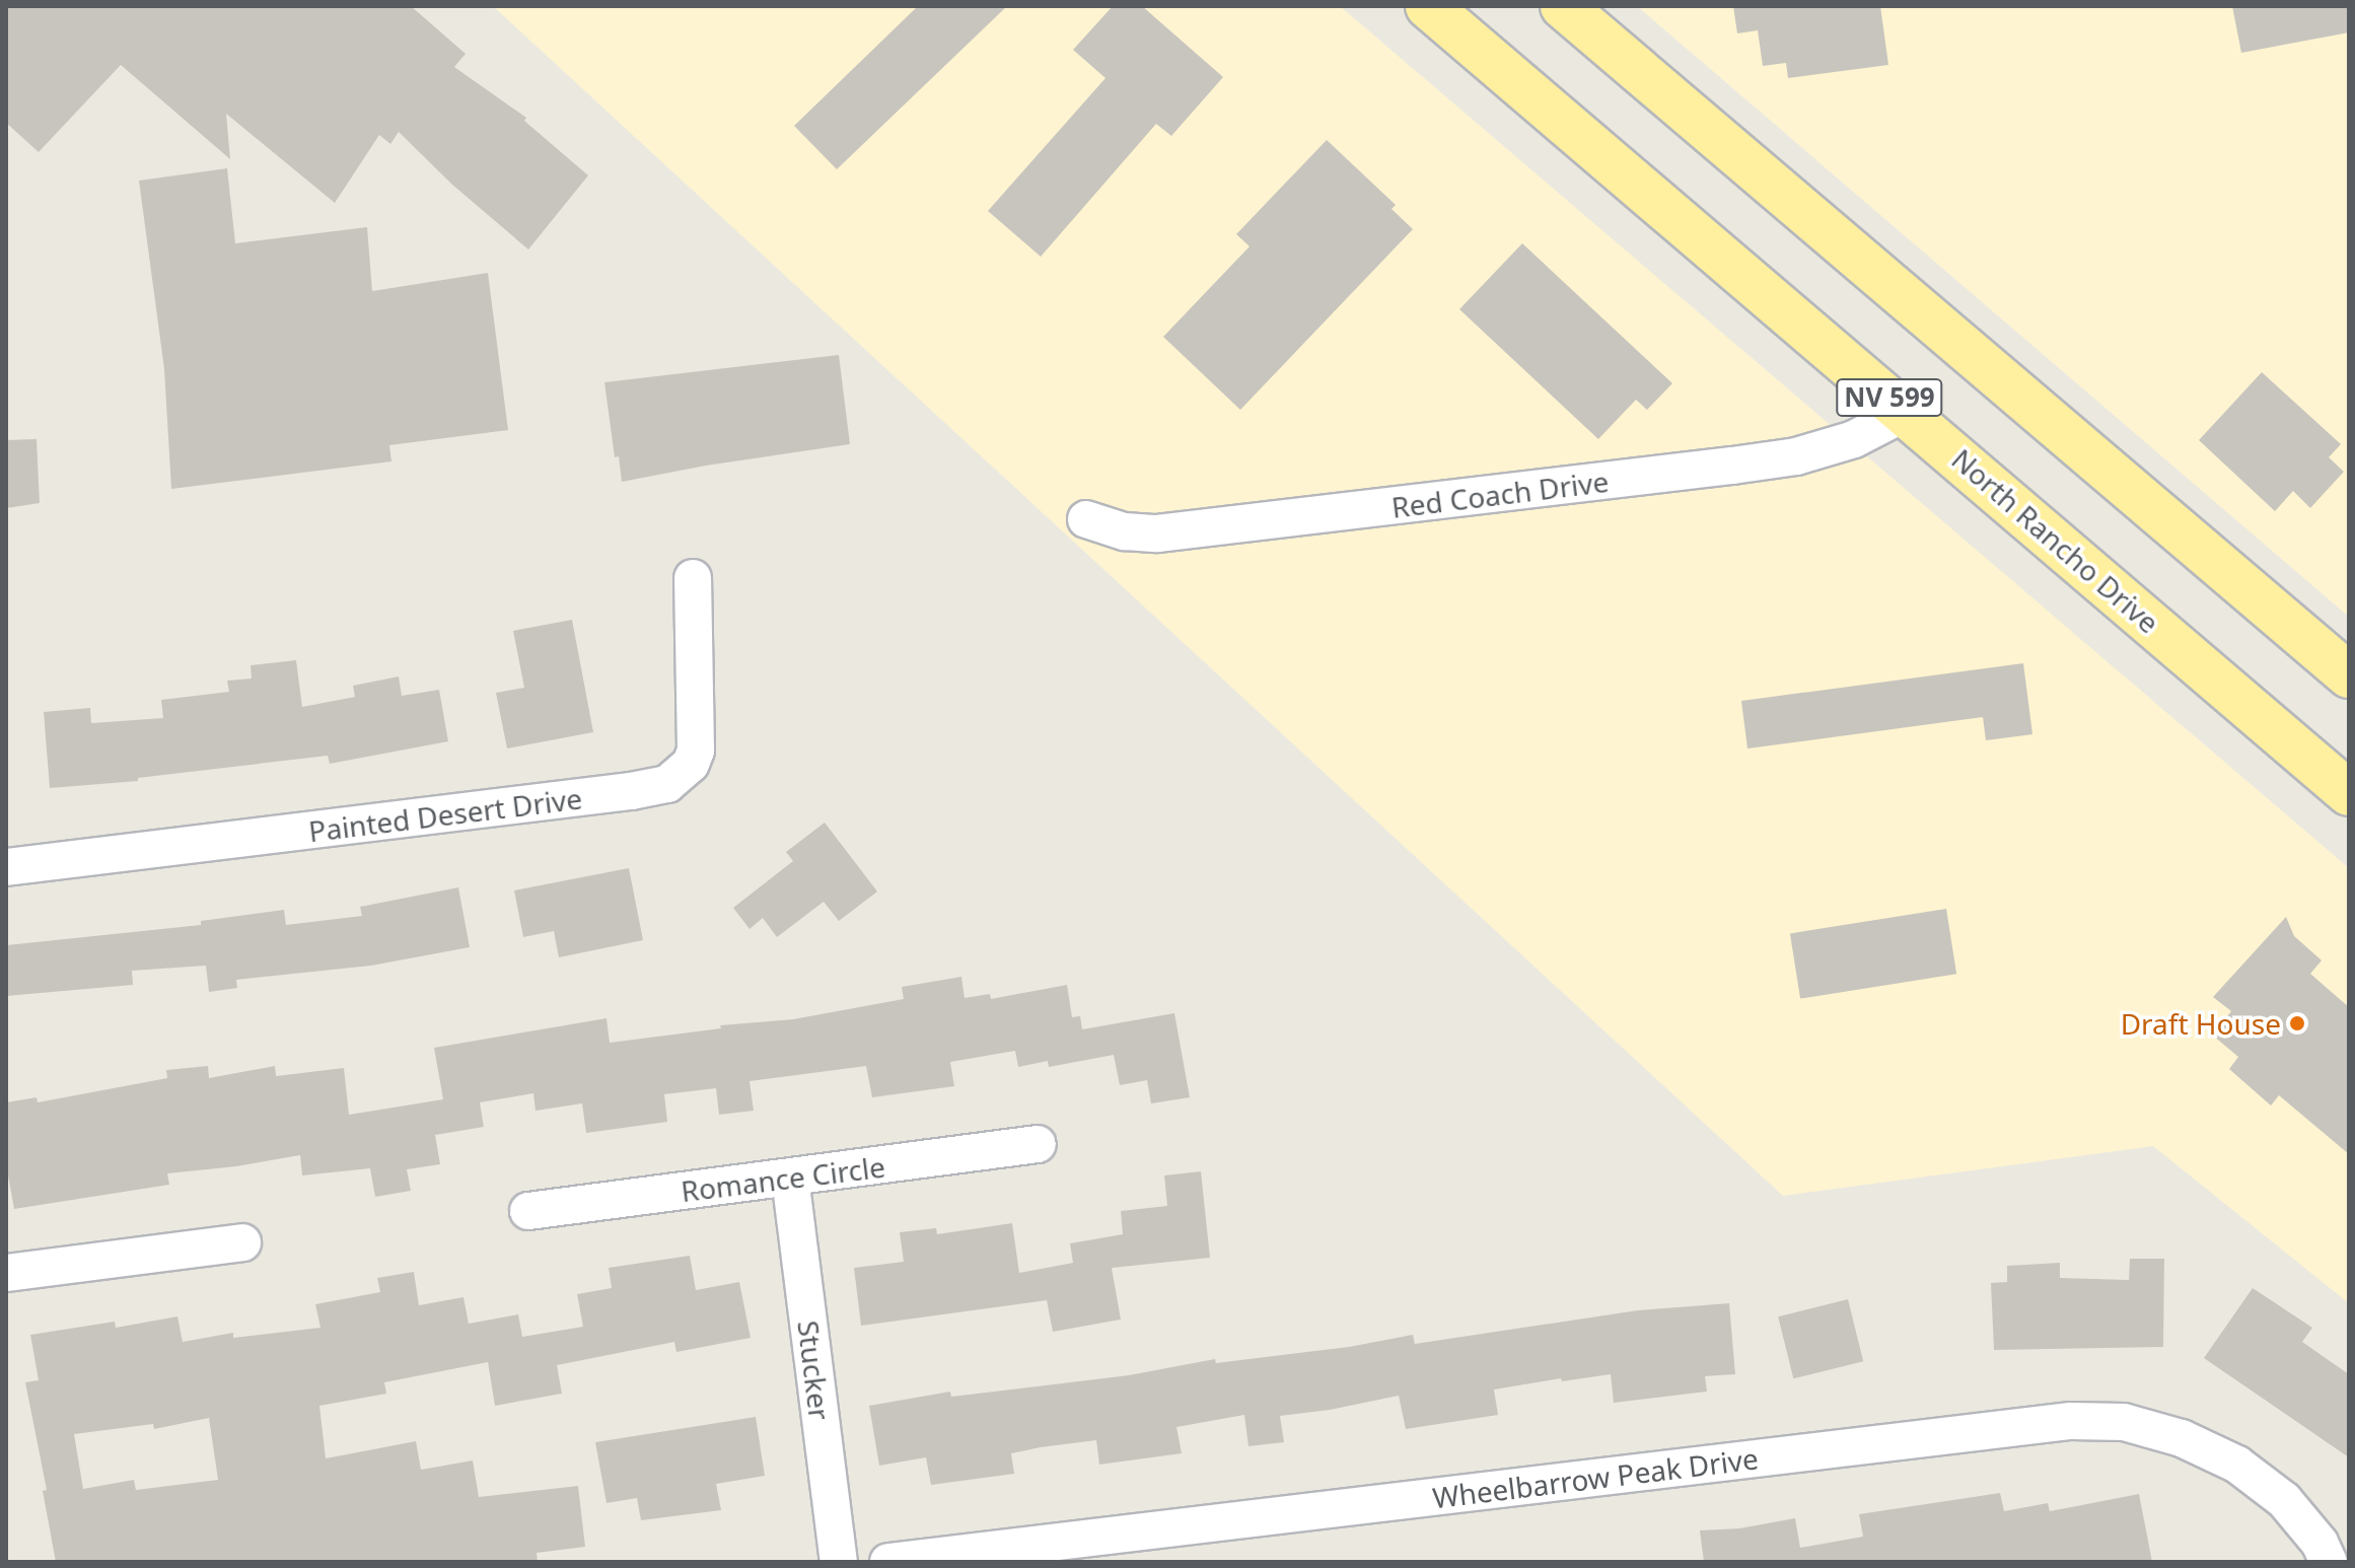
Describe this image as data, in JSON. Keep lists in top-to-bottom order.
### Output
{
  "streets": {
    "main road": ["NV 599", "North Rancho Drive"],
    "street": [
      "Red Coach Drive",
      "Painted Desert Drive",
      "Romance Circle",
      "Stucker",
      "Wheelbarrow Peak Drive"
    ]
  },
  "crossings": [
    ["Red Coach Drive", "North Rancho Drive"],
    ["Romance Circle", "Stucker"]
  ],
  "places": ["Draft House"]
}
